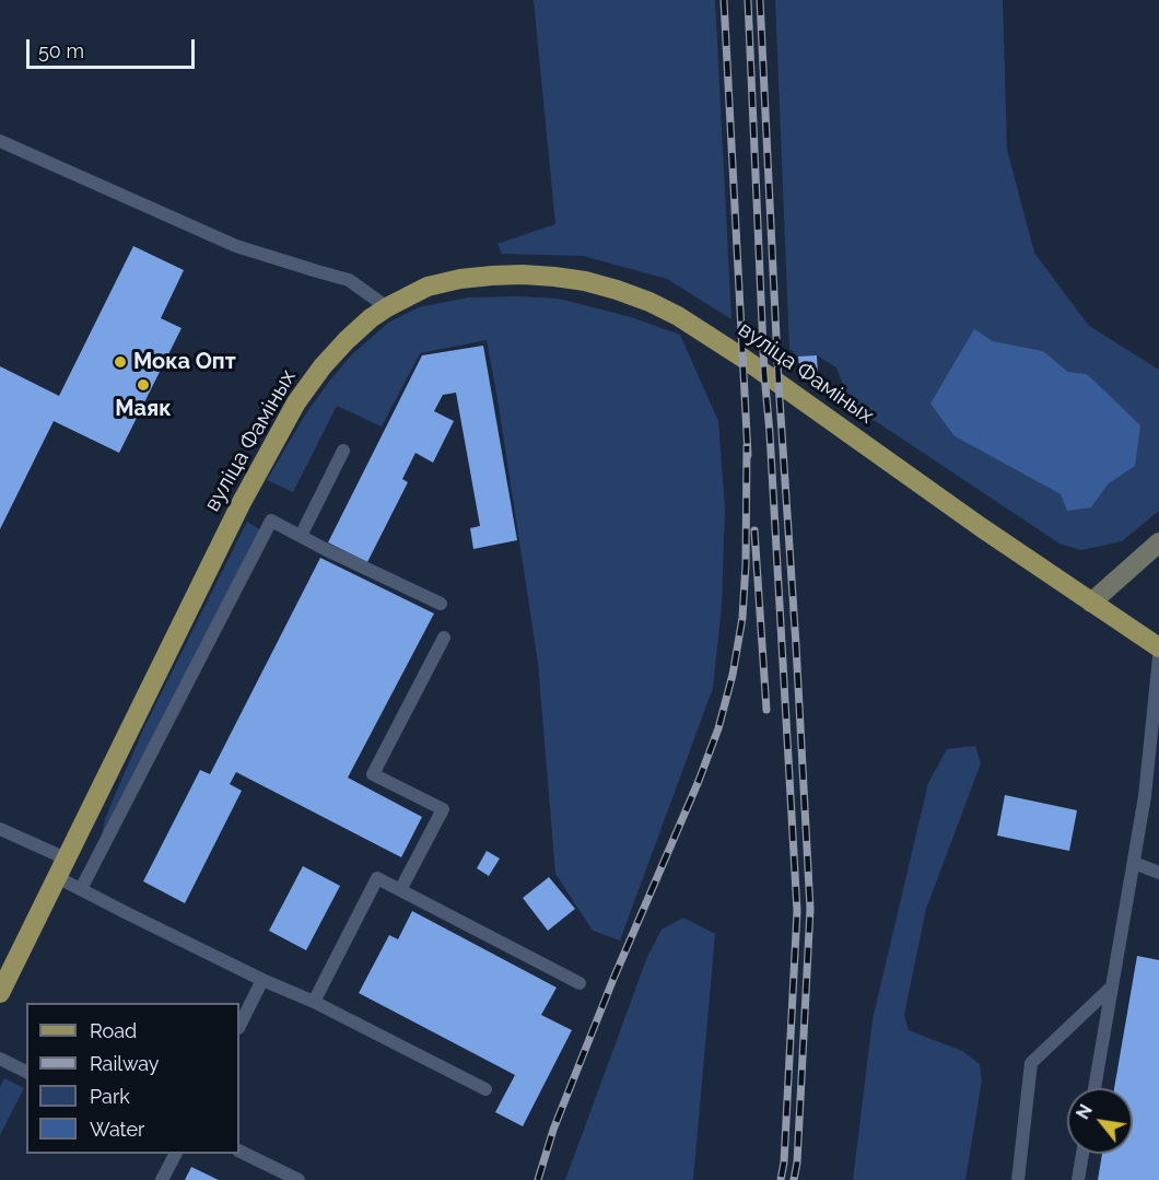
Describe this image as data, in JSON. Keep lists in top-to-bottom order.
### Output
{
  "streets": {
    "main road": ["вуліца Фаміных"]
  },
  "places": ["Мока Опт", "Маяк"],
  "legend": [
    "Road",
    "Railway",
    "Park",
    "Water"
  ],
  "scale_bar": "50 m",
  "north": "top left"
}
